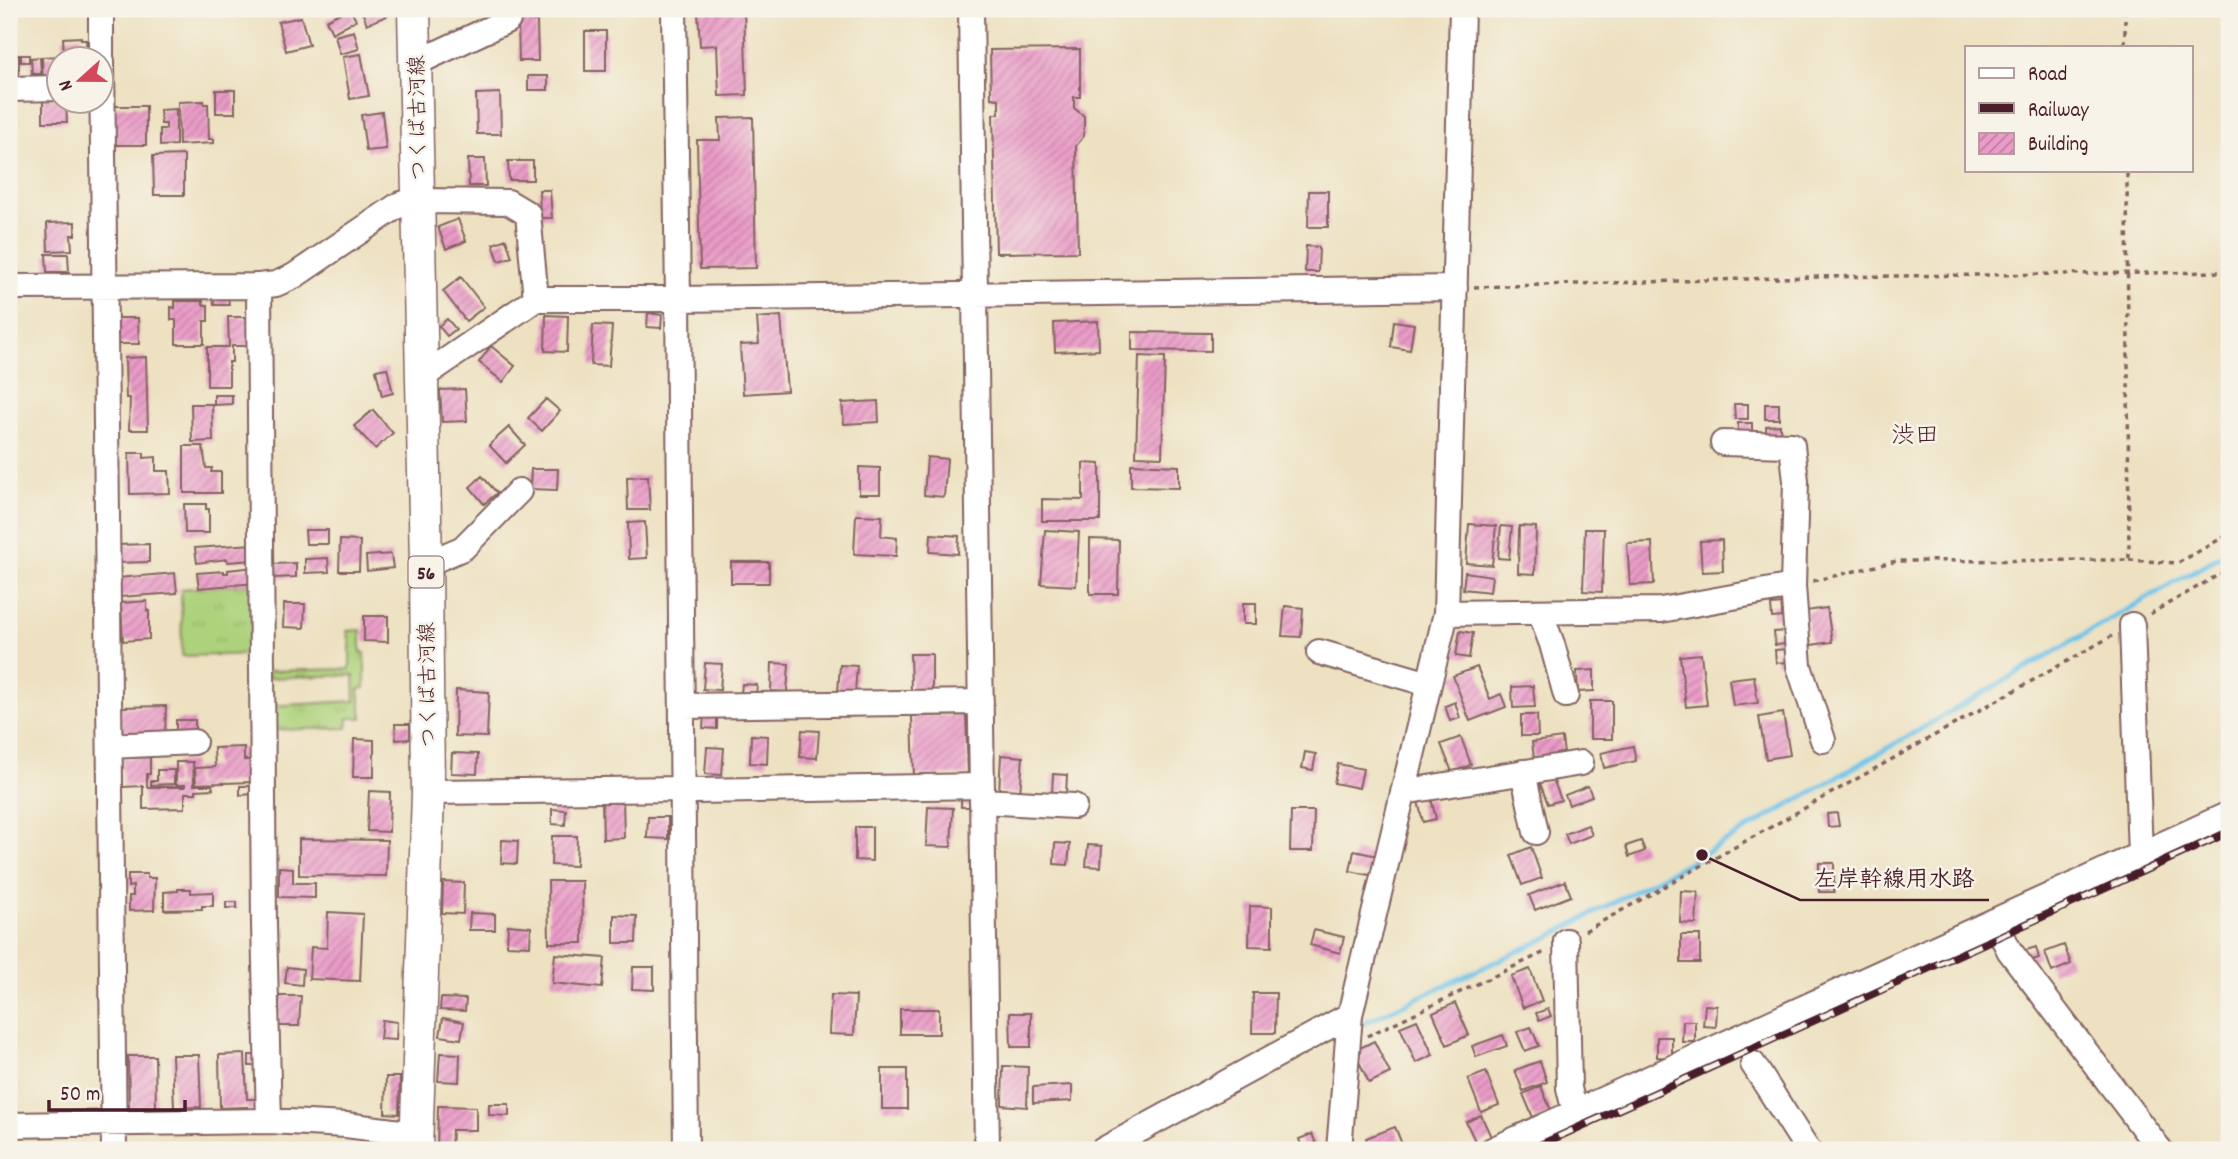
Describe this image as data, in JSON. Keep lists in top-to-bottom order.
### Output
{
  "streets": {
    "main road": ["つくば古河線", "56"]
  },
  "districts": ["渋田"],
  "places": ["左岸幹線用水路"],
  "legend": ["Road", "Railway", "Building"],
  "scale_bar": "50 m",
  "north": "left"
}
